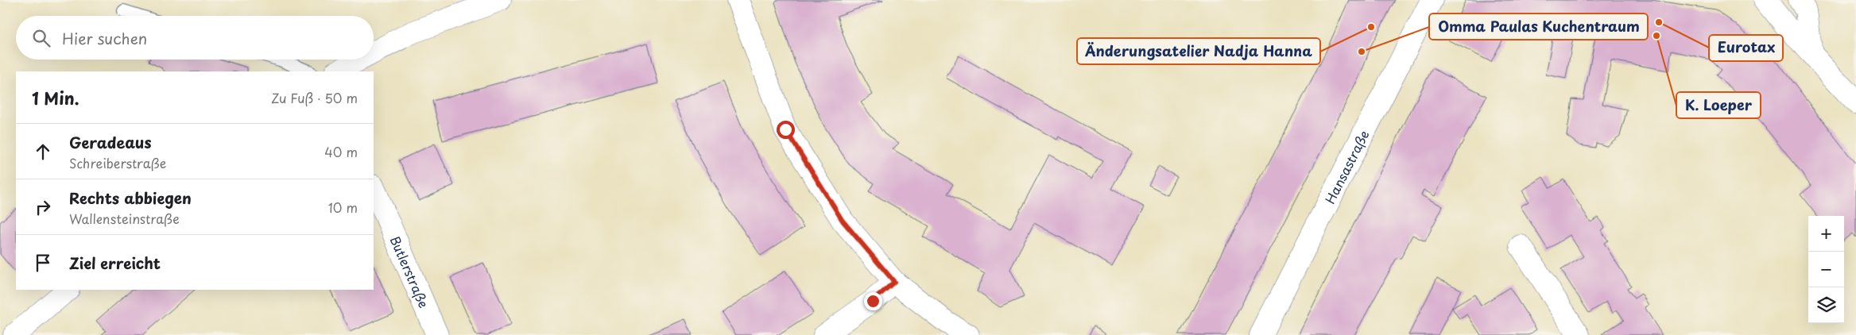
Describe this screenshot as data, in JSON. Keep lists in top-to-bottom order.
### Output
{
  "streets": {
    "street": ["Hansastraße", "Butlerstraße"]
  },
  "places": [
    "Eurotax",
    "Änderungsatelier Nadja Hanna",
    "K. Loeper",
    "Omma Paulas Kuchentraum"
  ],
  "page": {
    "search": "Hier suchen",
    "heading": ["1 Min.", "Zu Fuß · 50 m"],
    "list": [
      ["Geradeaus", "Schreiberstraße", "40 m"],
      ["Rechts abbiegen", "Wallensteinstraße", "10 m"],
      "Ziel erreicht"
    ],
    "map_buttons": ["+", "−"]
  }
}
